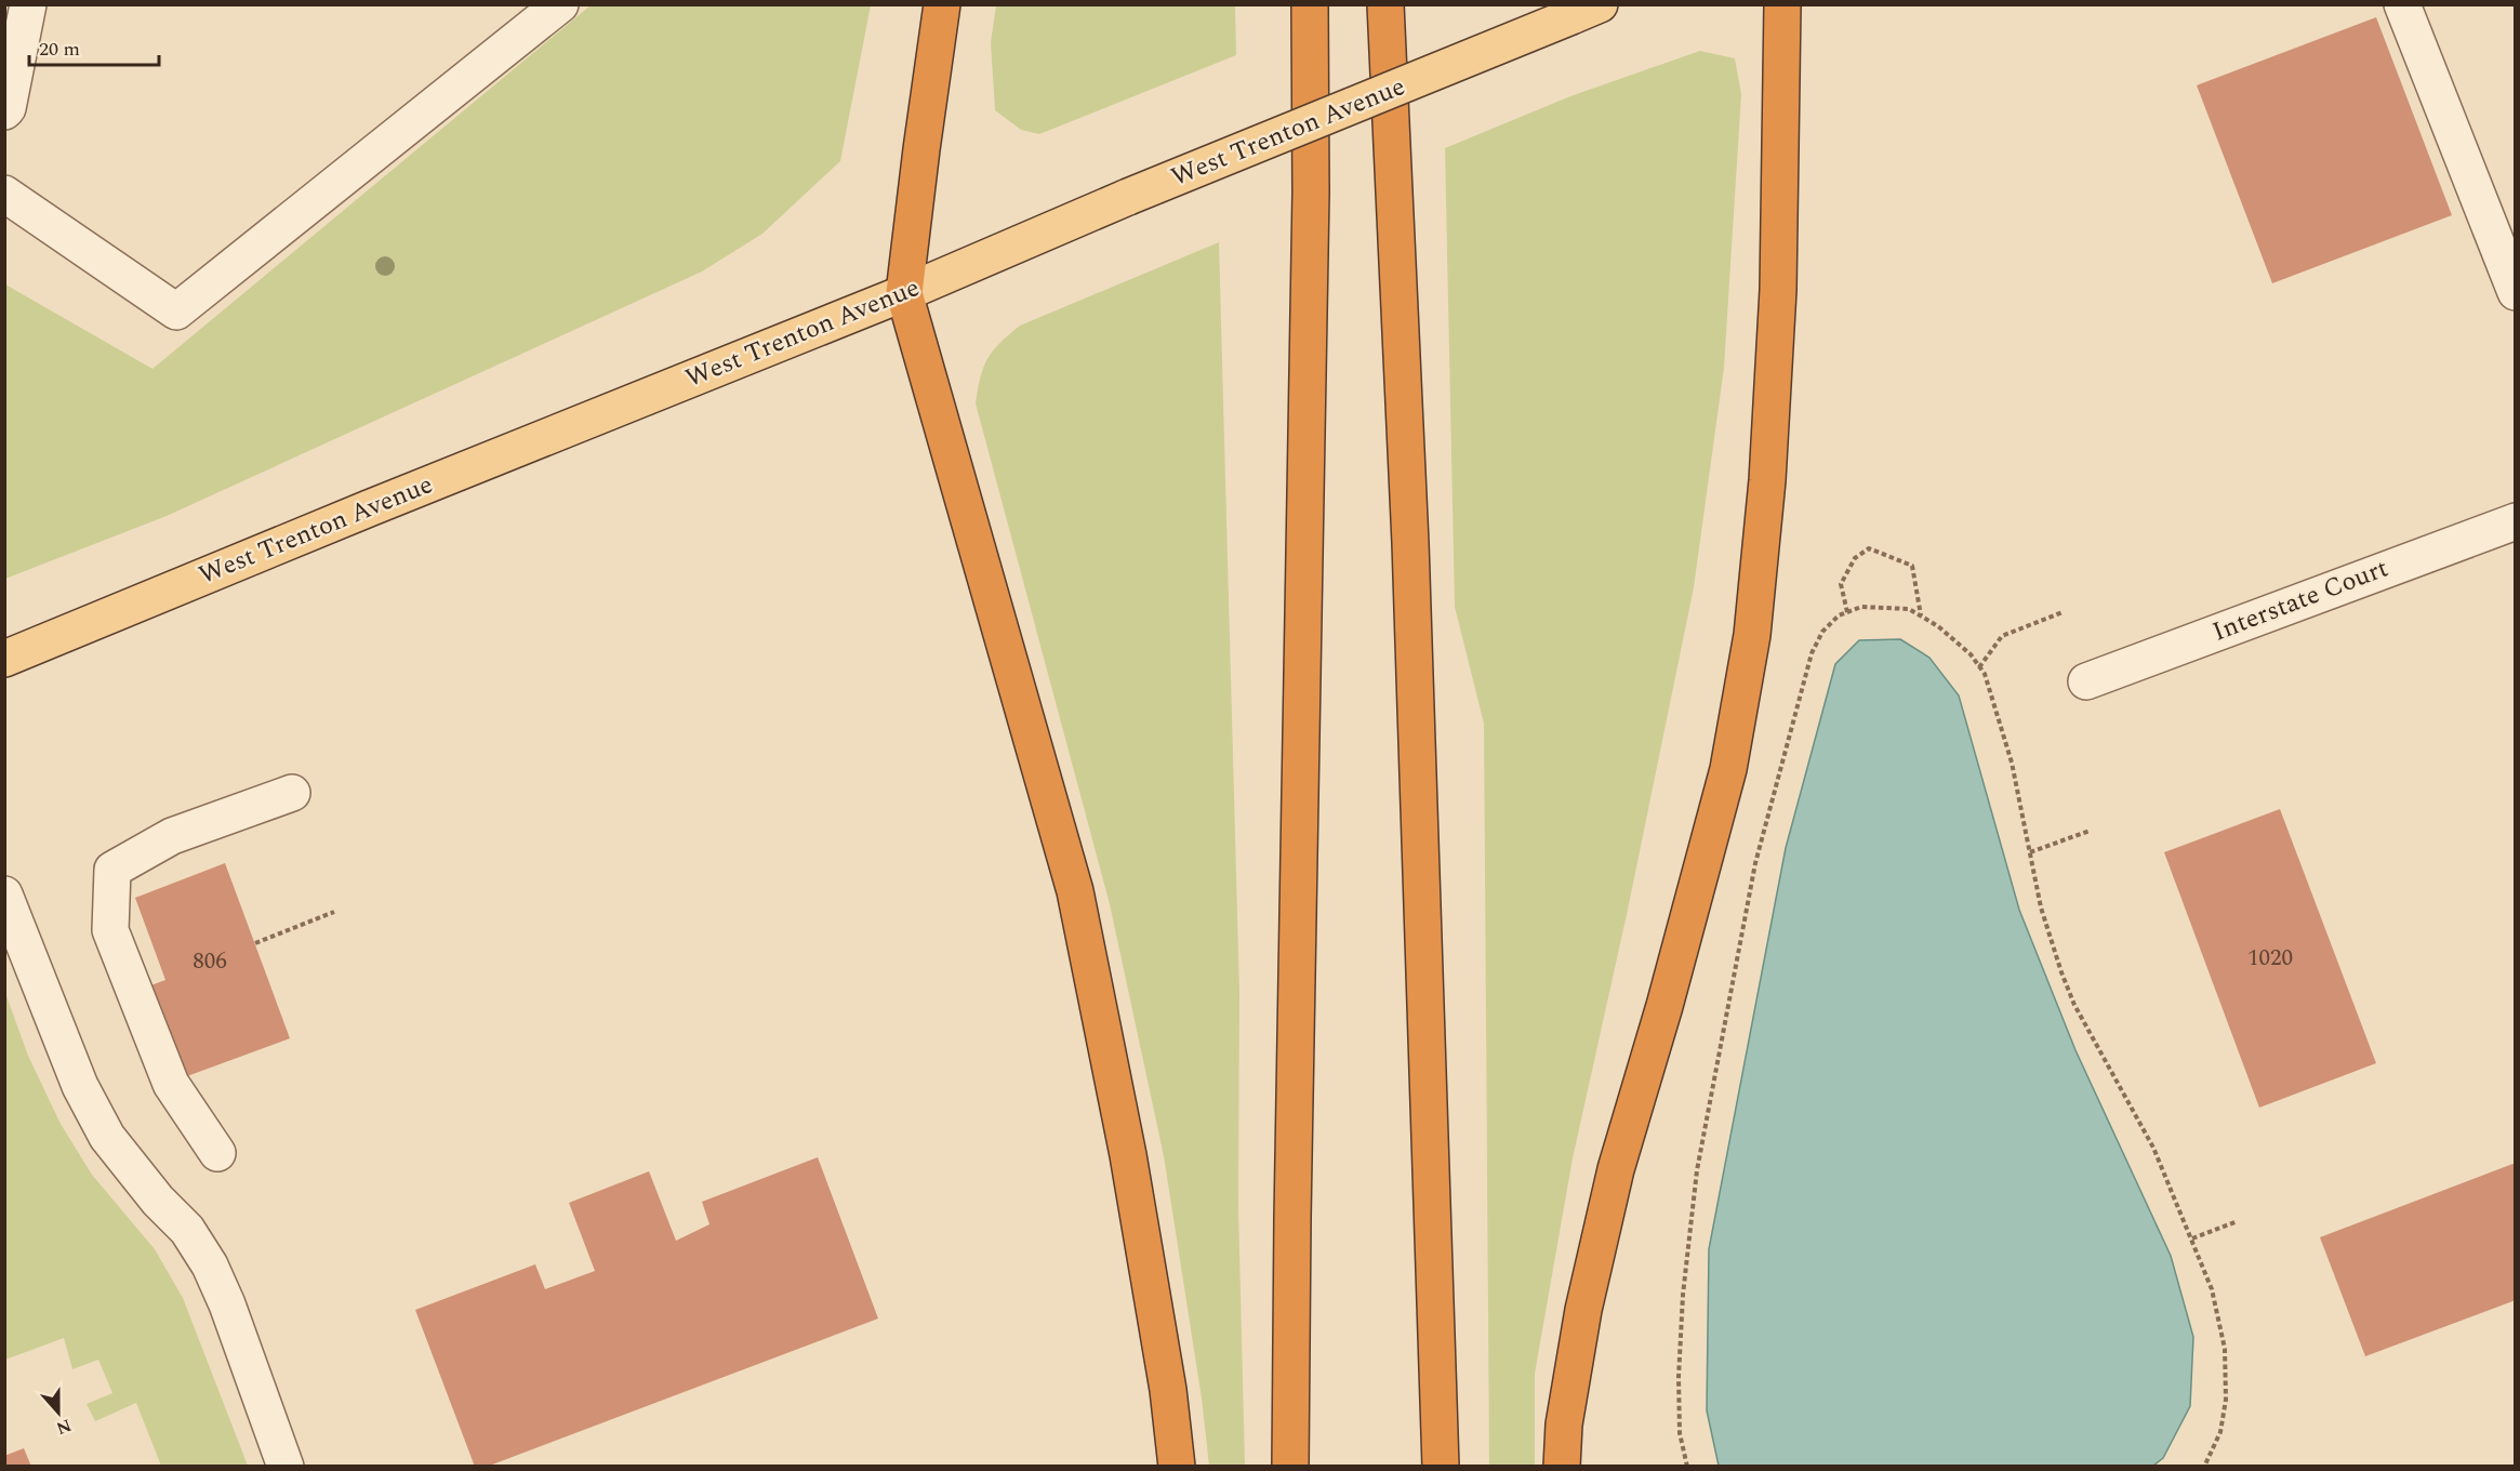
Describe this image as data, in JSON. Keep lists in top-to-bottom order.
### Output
{
  "streets": {
    "main road": ["West Trenton Avenue"],
    "street": ["Interstate Court"]
  },
  "house_numbers": ["1020", "806"],
  "scale_bar": "20 m",
  "north": "bottom"
}
